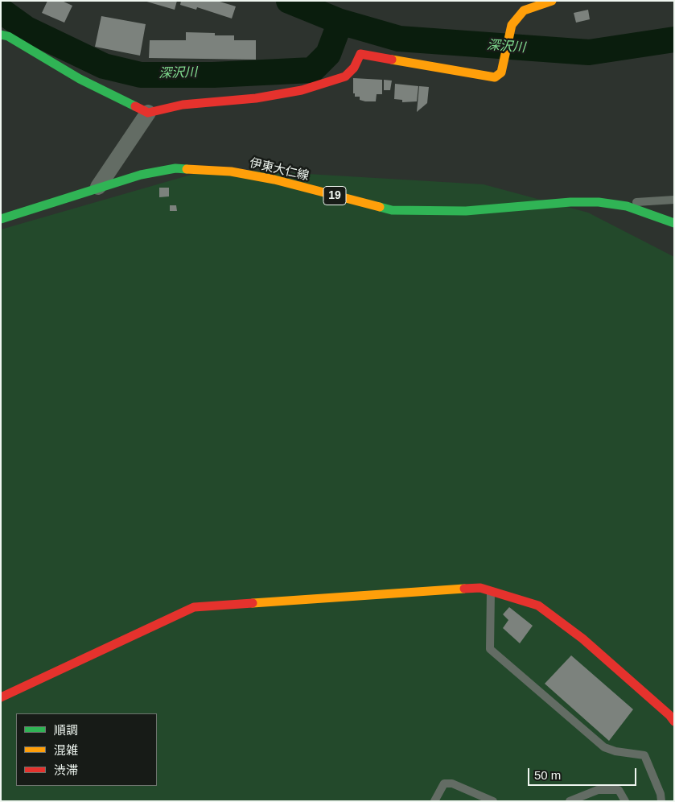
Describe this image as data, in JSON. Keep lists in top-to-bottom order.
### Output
{
  "streets": {
    "street": ["伊東大仁線", "19"]
  },
  "water": ["深沢川"],
  "legend": ["順調", "混雑", "渋滞"],
  "scale_bar": "50 m"
}
